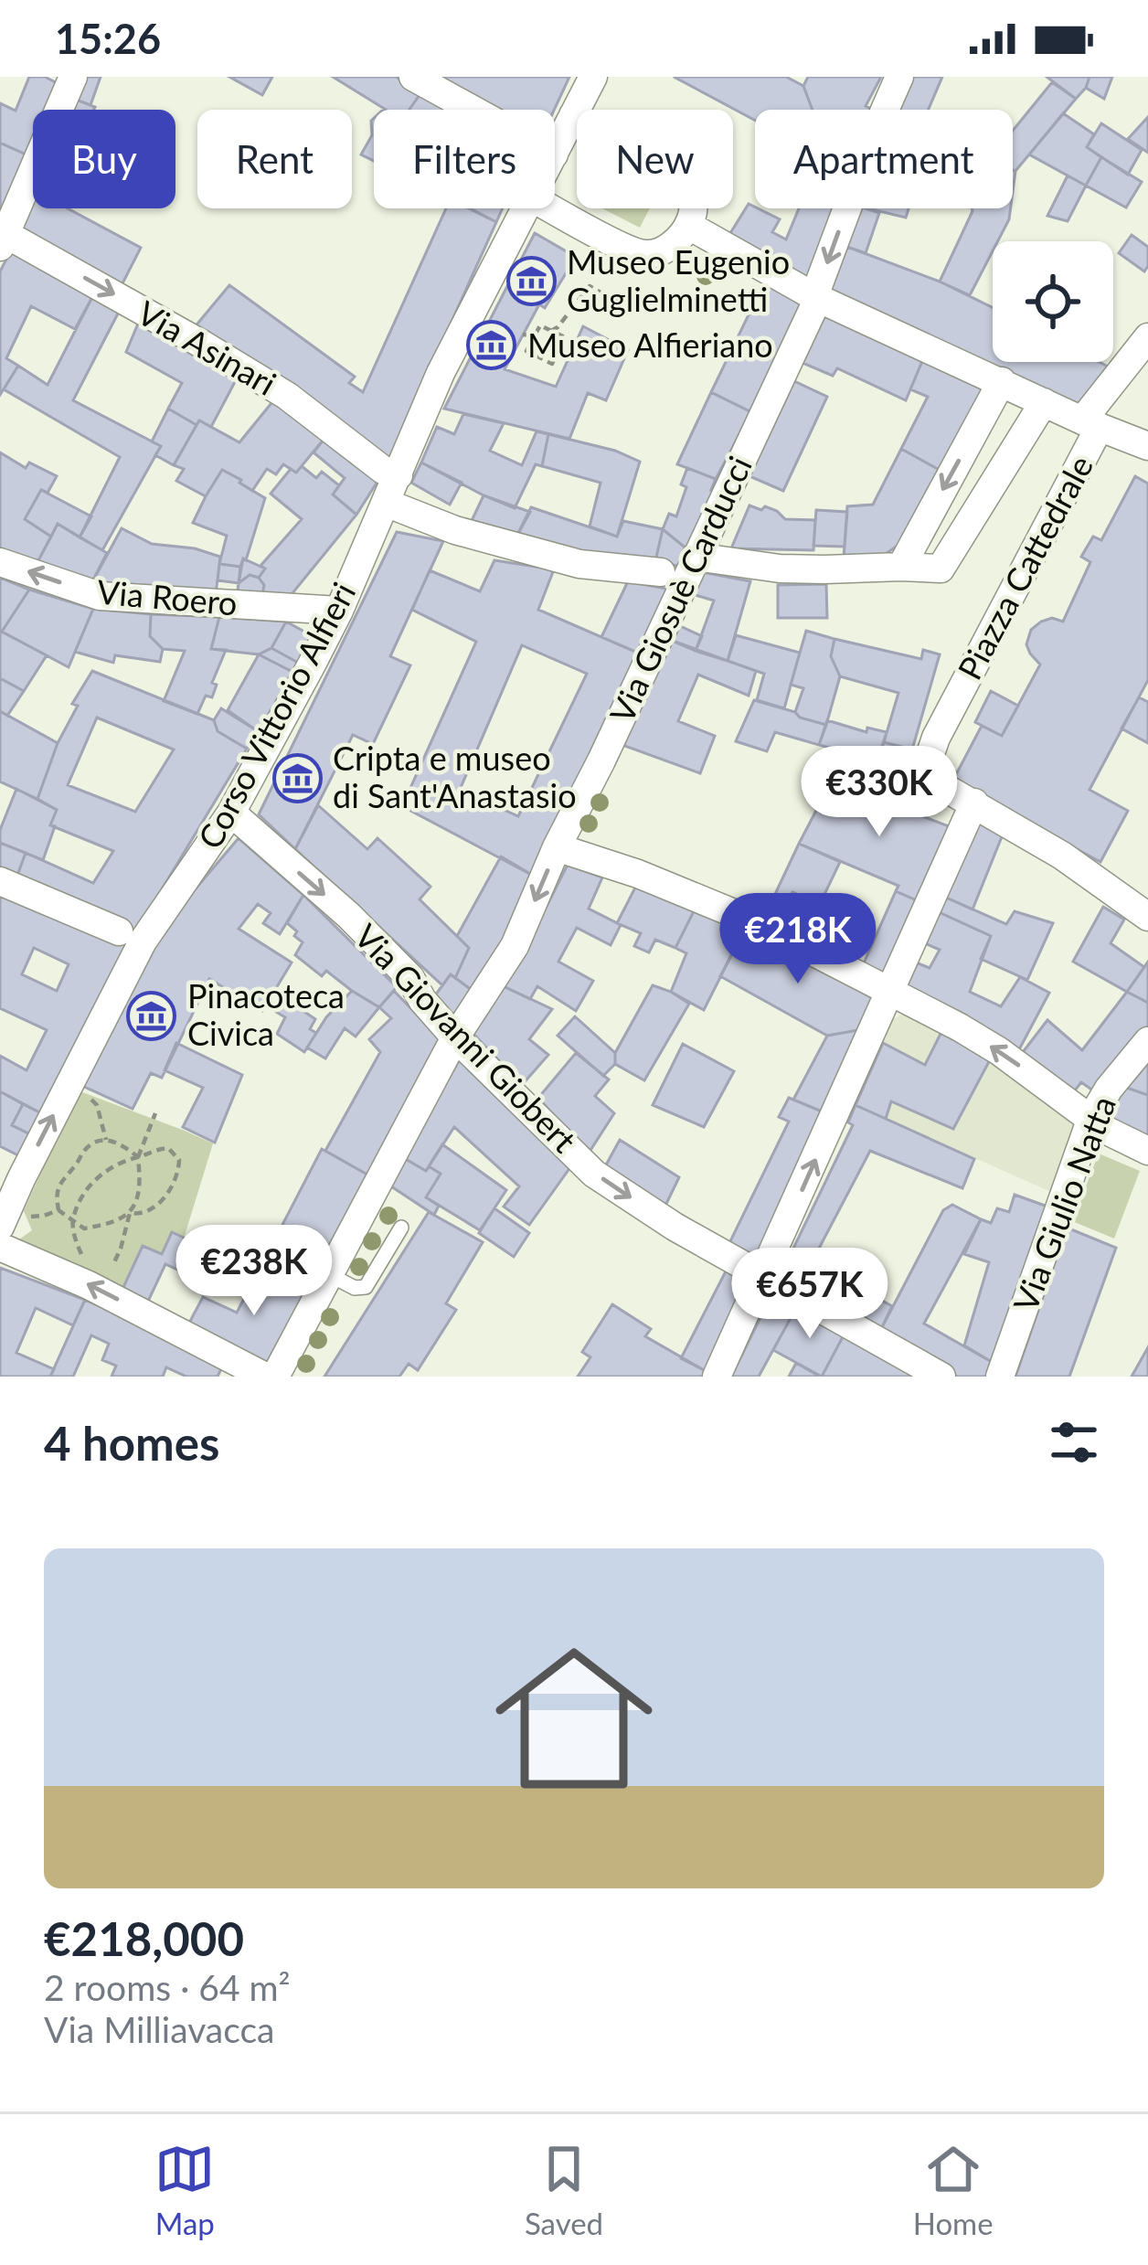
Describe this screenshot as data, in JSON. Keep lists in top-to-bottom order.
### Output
{
  "streets": {
    "street": [
      "Via Asinari",
      "Piazza Cattedrale",
      "Via Giosuè Carducci",
      "Via Roero",
      "Corso Vittorio Alfieri",
      "Via Giovanni Giobert",
      "Via Giulio Natta"
    ]
  },
  "crossings": [
    ["Via Asinari", "Corso Vittorio Alfieri"],
    ["Via Giosuè Carducci", "Via Giovanni Giobert"],
    ["Via Roero", "Corso Vittorio Alfieri"],
    ["Corso Vittorio Alfieri", "Via Giovanni Giobert"]
  ],
  "one_way": ["Via Asinari", "Via Roero", "Via Giovanni Giobert"],
  "places": {
    "museum": [
      "Museo Eugenio Guglielminetti",
      "Museo Alfieriano",
      "Cripta e museo di Sant'Anastasio",
      "Pinacoteca Civica"
    ]
  },
  "page": {
    "status": "15:26",
    "chip": [
      "Buy",
      "Rent",
      "Filters",
      "New",
      "Apartment"
    ],
    "price": [
      "€330K",
      "€218K",
      "€238K",
      "€657K"
    ],
    "heading": "4 homes",
    "list": [
      {
        "name": "€218,000",
        "note": "2 rooms · 64 m² · Via Milliavacca"
      }
    ],
    "tabs": ["Map", "Saved", "Home"]
  }
}
